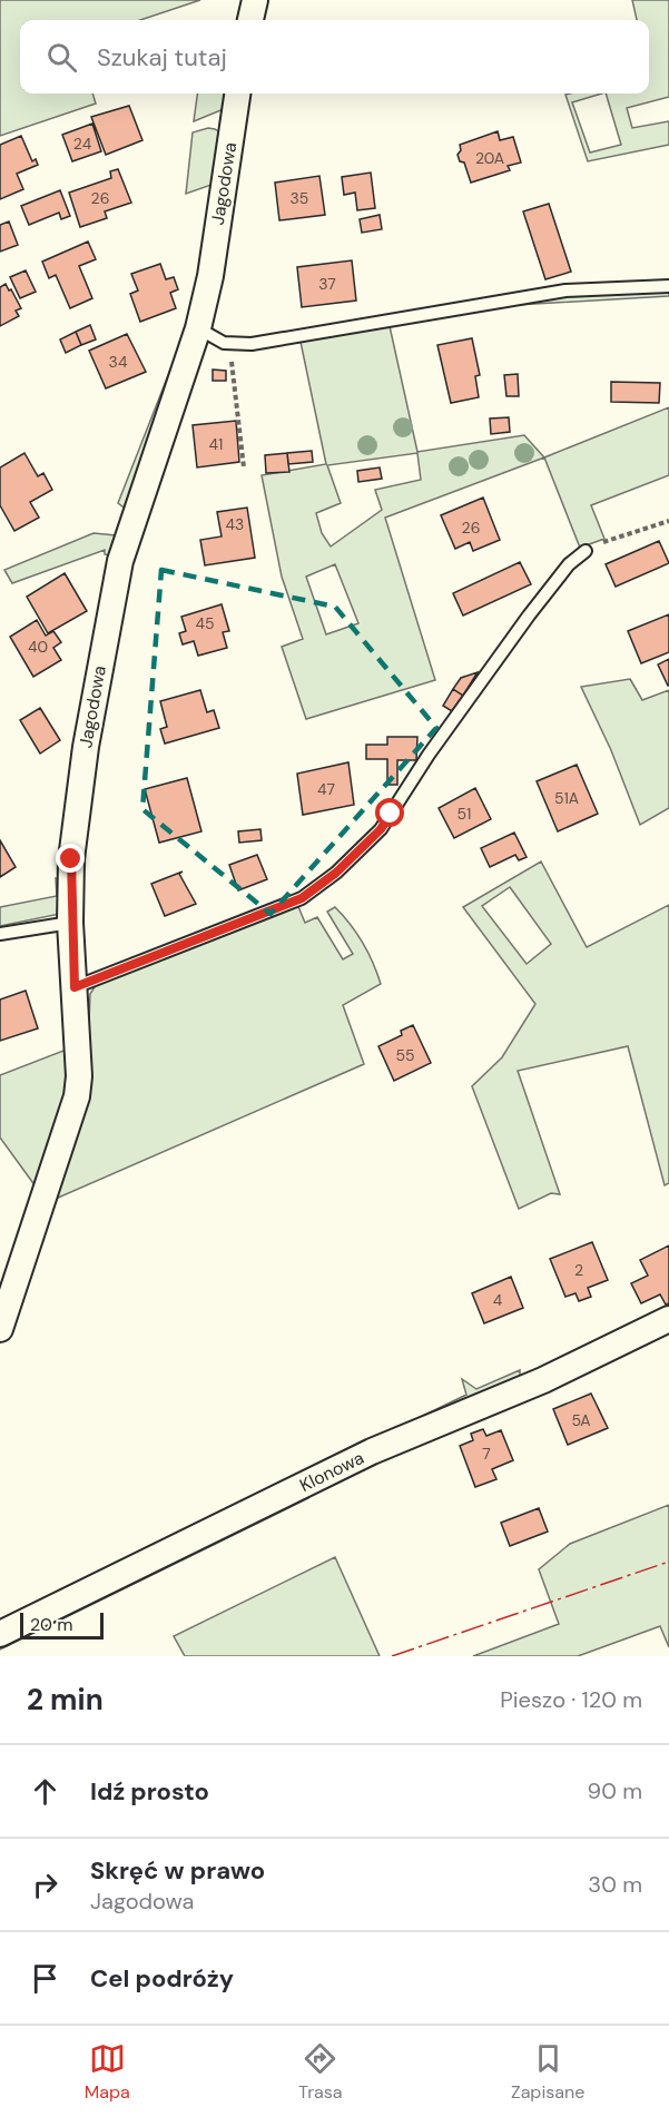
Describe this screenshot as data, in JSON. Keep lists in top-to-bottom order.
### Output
{
  "streets": {
    "street": ["Jagodowa", "Klonowa"]
  },
  "house_numbers": [
    "24",
    "20A",
    "26",
    "35",
    "37",
    "34",
    "41",
    "43",
    "26",
    "45",
    "40",
    "47",
    "51A",
    "51",
    "55",
    "2",
    "4",
    "5A",
    "7"
  ],
  "scale_bar": "20 m",
  "page": {
    "search": "Szukaj tutaj",
    "scale": "20 m",
    "heading": ["2 min", "Pieszo · 120 m"],
    "list": [
      ["Idź prosto", "90 m"],
      ["Skręć w prawo", "Jagodowa", "30 m"],
      "Cel podróży"
    ],
    "nav": ["Mapa", "Trasa", "Zapisane"]
  }
}
